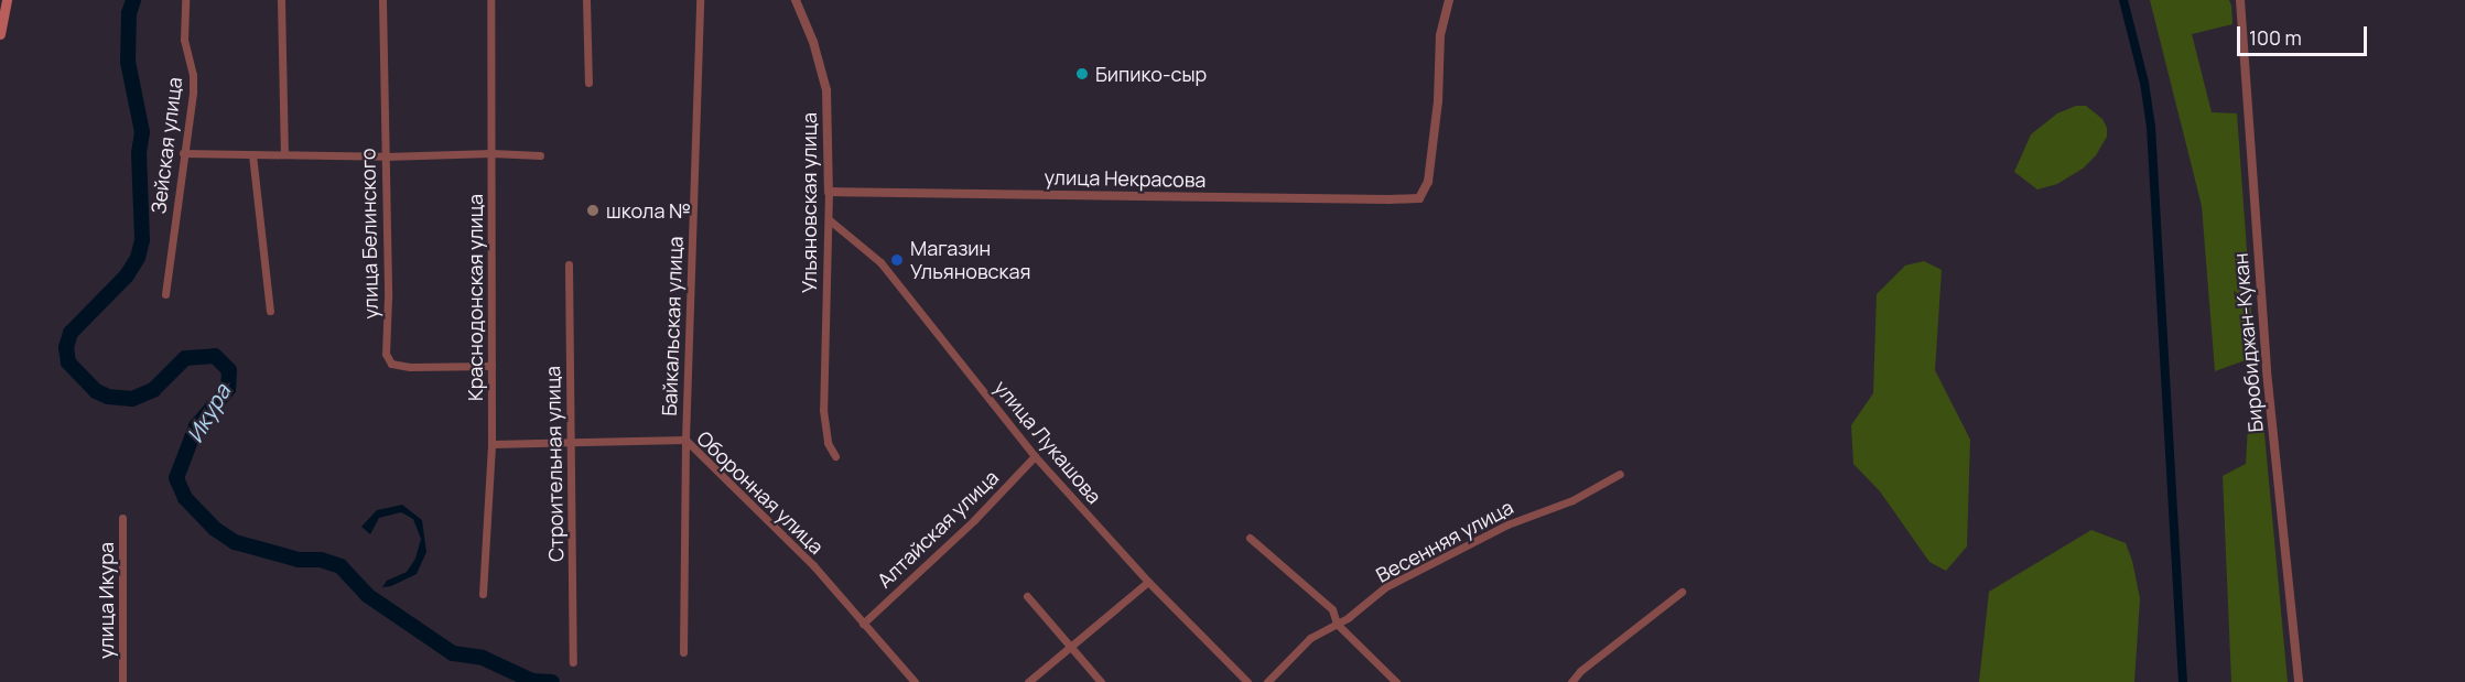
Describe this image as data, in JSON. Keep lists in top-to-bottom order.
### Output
{
  "streets": {
    "street": [
      "Зейская улица",
      "улица Некрасова",
      "Ульяновская улица",
      "улица Белинского",
      "Краснодонская улица",
      "Байкальская улица",
      "Биробиджан-Кукан",
      "улица Лукашова",
      "Строительная улица",
      "Оборонная улица",
      "Алтайская улица",
      "Весенняя улица",
      "улица Икура"
    ]
  },
  "crossings": [
    ["улица Некрасова", "Ульяновская улица"],
    ["Ульяновская улица", "улица Лукашова"],
    ["улица Белинского", "Краснодонская улица"],
    ["Краснодонская улица", "Оборонная улица"],
    ["Байкальская улица", "Оборонная улица"],
    ["улица Лукашова", "Алтайская улица"],
    ["Строительная улица", "Оборонная улица"],
    ["Оборонная улица", "Алтайская улица"]
  ],
  "water": ["Икура"],
  "places": ["Бипико-сыр", "школа №", "Магазин Ульяновская"],
  "scale_bar": "100 m"
}
